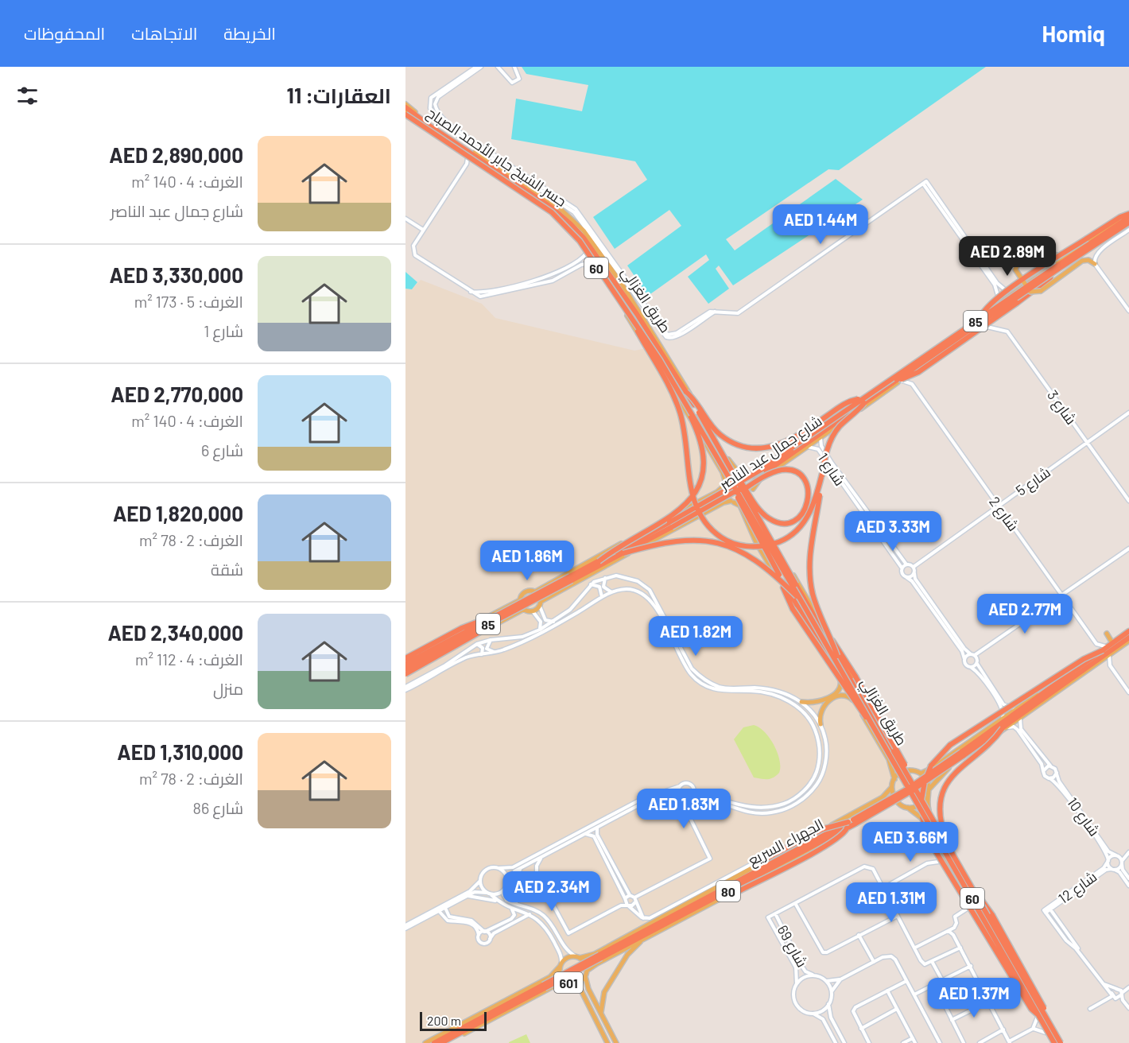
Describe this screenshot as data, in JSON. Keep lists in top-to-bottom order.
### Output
{
  "streets": {
    "highway": [
      "جسر الشيخ جابر الأحمد الصباح",
      "60",
      "طريق الغزالي",
      "85",
      "شارع جمال عبد الناصر",
      "الجهراء السريع",
      "80"
    ],
    "main road": ["601"],
    "street": [
      "شارع 3",
      "شارع 1",
      "شارع 5",
      "شارع 2",
      "شارع 10",
      "شارع 12",
      "شارع 69"
    ]
  },
  "crossings": [
    ["جسر الشيخ جابر الأحمد الصباح", "طريق الغزالي"],
    ["طريق الغزالي", "شارع جمال عبد الناصر"],
    ["طريق الغزالي", "الجهراء السريع"],
    ["شارع 3", "شارع 5"],
    ["شارع 1", "شارع 5"],
    ["شارع 5", "شارع 2"],
    ["شارع 10", "شارع 12"],
    ["الجهراء السريع", "601"]
  ],
  "scale_bar": "200 m",
  "page": {
    "header": "Homiq",
    "nav": ["الخريطة", "الاتجاهات", "المحفوظات"],
    "heading": "العقارات: 11",
    "list": [
      {
        "name": "AED 2,890,000",
        "note": "الغرف: 4 · 140 m² · شارع جمال عبد الناصر"
      },
      {
        "name": "AED 3,330,000",
        "note": "الغرف: 5 · 173 m² · شارع 1"
      },
      {
        "name": "AED 2,770,000",
        "note": "الغرف: 4 · 140 m² · شارع 6"
      },
      {
        "name": "AED 1,820,000",
        "note": "الغرف: 2 · 78 m² · شقة"
      },
      {
        "name": "AED 2,340,000",
        "note": "الغرف: 4 · 112 m² · منزل"
      },
      {
        "name": "AED 1,310,000",
        "note": "الغرف: 2 · 78 m² · شارع 86"
      }
    ],
    "price": [
      "AED 1.44M",
      "AED 2.89M",
      "AED 3.33M",
      "AED 1.86M",
      "AED 2.77M",
      "AED 1.82M",
      "AED 1.83M",
      "AED 3.66M",
      "AED 2.34M",
      "AED 1.31M",
      "AED 1.37M"
    ],
    "scale": "200 m"
  }
}
